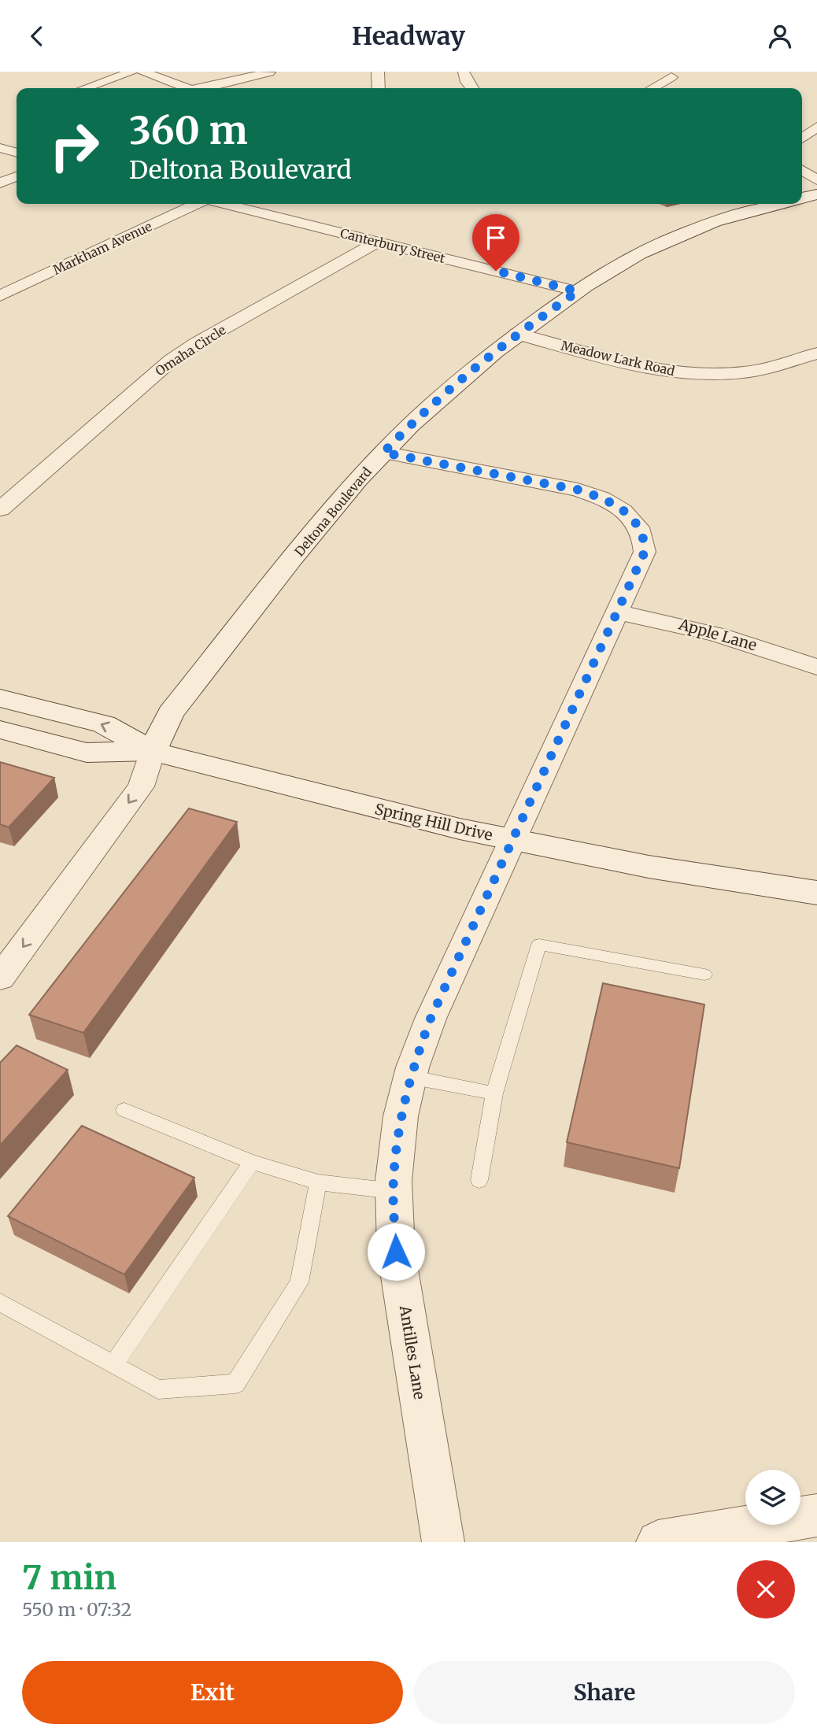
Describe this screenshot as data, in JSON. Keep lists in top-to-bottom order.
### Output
{
  "streets": {
    "main road": ["Deltona Boulevard", "Spring Hill Drive"],
    "street": [
      "Canterbury Street",
      "Markham Avenue",
      "Omaha Circle",
      "Meadow Lark Road",
      "Apple Lane",
      "Antilles Lane"
    ]
  },
  "crossings": [
    ["Canterbury Street", "Omaha Circle"],
    ["Canterbury Street", "Deltona Boulevard"],
    ["Meadow Lark Road", "Deltona Boulevard"],
    ["Deltona Boulevard", "Spring Hill Drive"],
    ["Deltona Boulevard", "Antilles Lane"],
    ["Apple Lane", "Antilles Lane"],
    ["Spring Hill Drive", "Antilles Lane"]
  ],
  "page": {
    "header": "Headway",
    "turn": ["360 m", "Deltona Boulevard"],
    "heading": ["7 min", "550 m · 07:32"],
    "buttons": ["Exit", "Share"]
  }
}
